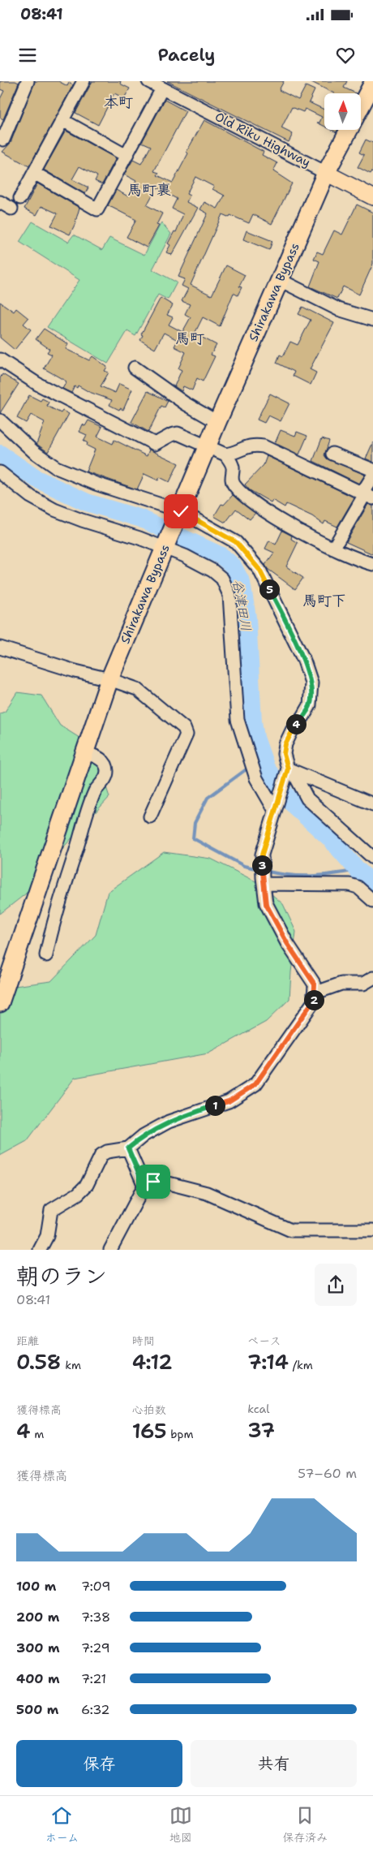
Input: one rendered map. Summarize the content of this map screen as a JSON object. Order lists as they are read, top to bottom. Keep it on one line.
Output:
{"streets":{"highway":["Shirakawa Bypass"],"street":["Old Riku Highway"]},"crossings":[["Old Riku Highway","Shirakawa Bypass"]],"districts":["本町","馬町裏","馬町","馬町下"],"water":["谷津田川"],"north":"top","page":{"status":"08:41","header":"Pacely","pins":["5","4","3","2","1"],"heading":["朝のラン","08:41"],"stats":[["距離","0.58 km"],["時間","4:12"],["ペース","7:14 /km"],["獲得標高","4 m"],["心拍数","165 bpm"],["kcal","37"]],"chart":["獲得標高","57–60 m"],"list":[{"name":"100 m","note":"7:09"},{"name":"200 m","note":"7:38"},{"name":"300 m","note":"7:29"},{"name":"400 m","note":"7:21"},{"name":"500 m","note":"6:32"}],"buttons":["保存","共有"],"tabs":["ホーム","地図","保存済み"]}}
